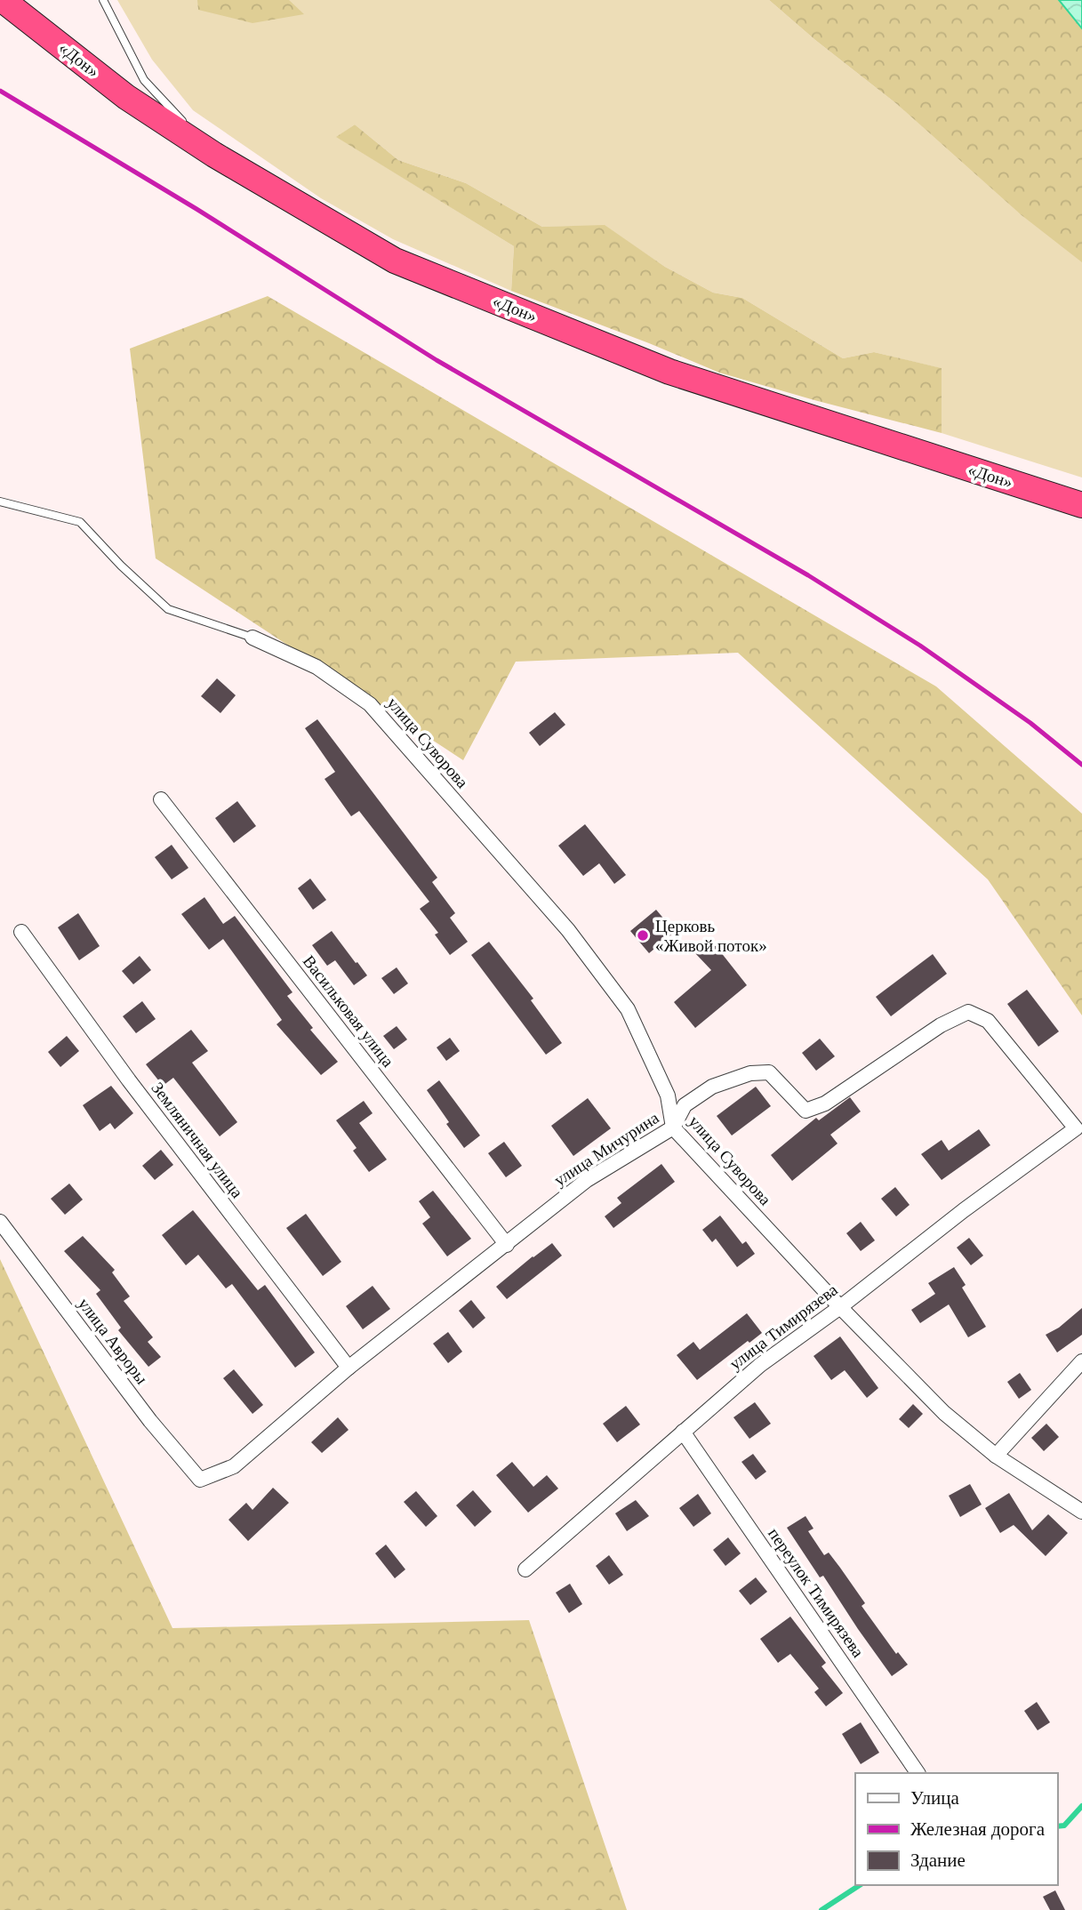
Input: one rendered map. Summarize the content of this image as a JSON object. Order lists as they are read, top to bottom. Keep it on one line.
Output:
{"streets":{"highway":["«Дон»"],"street":["улица Суворова","Васильковая улица","Земляничная улица","улица Мичурина","улица Тимирязева","улица Авроры","переулок Тимирязева"]},"crossings":[["улица Суворова","улица Мичурина"],["улица Суворова","улица Тимирязева"],["Васильковая улица","улица Мичурина"],["Земляничная улица","улица Мичурина"],["улица Мичурина","улица Тимирязева"],["улица Мичурина","улица Авроры"],["улица Тимирязева","переулок Тимирязева"]],"places":["Церковь «Живой поток»"],"legend":["Улица","Железная дорога","Здание"]}
